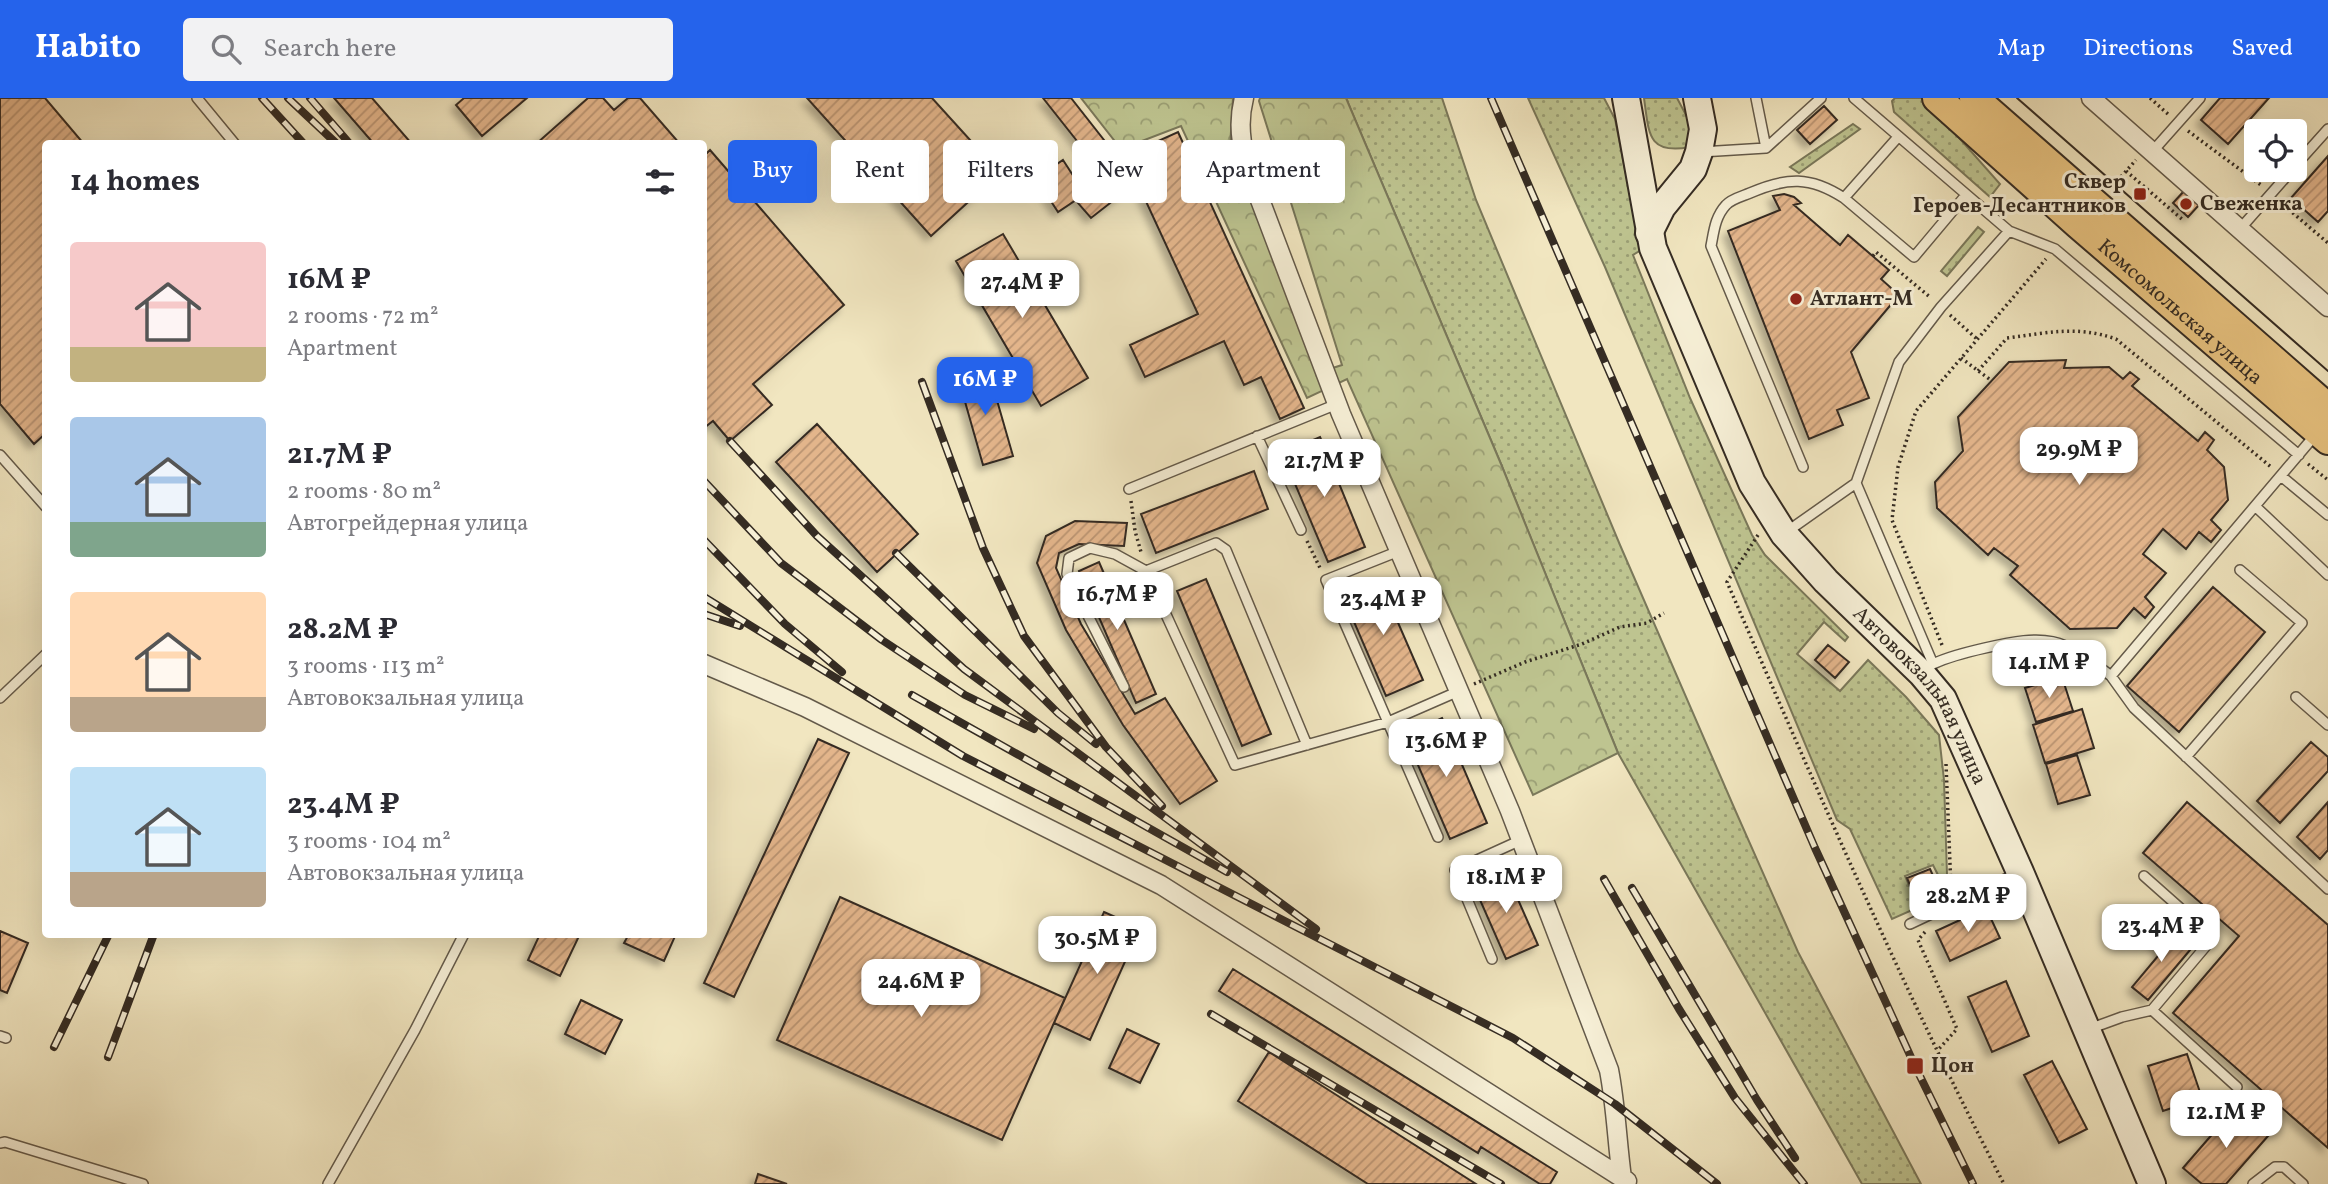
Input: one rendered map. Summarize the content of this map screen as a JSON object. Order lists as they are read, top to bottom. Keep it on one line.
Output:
{"streets":{"main road":["Комсомольская улица"],"street":["Автовокзальная улица"]},"places":{"transit":["Сквер Героев-Десантников","Цон"],"other":["Свеженка","Атлант-М"]},"page":{"header":"Habito","search":"Search here","nav":["Map","Directions","Saved"],"chip":["Buy","Rent","Filters","New","Apartment"],"heading":"14 homes","list":[{"name":"16M ₽","note":"2 rooms · 72 m² · Apartment"},{"name":"21.7M ₽","note":"2 rooms · 80 m² · Автогрейдерная улица"},{"name":"28.2M ₽","note":"3 rooms · 113 m² · Автовокзальная улица"},{"name":"23.4M ₽","note":"3 rooms · 104 m² · Автовокзальная улица"}],"price":["27.4M ₽","16M ₽","29.9M ₽","21.7M ₽","16.7M ₽","23.4M ₽","14.1M ₽","13.6M ₽","18.1M ₽","28.2M ₽","23.4M ₽","30.5M ₽","24.6M ₽","12.1M ₽"]}}
